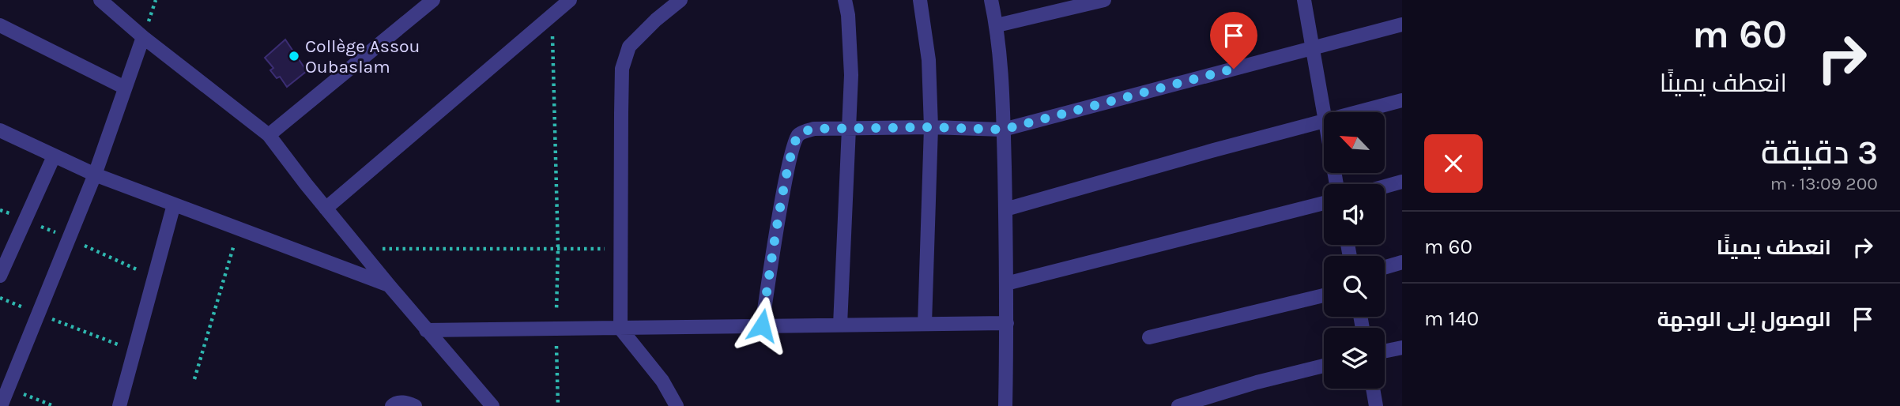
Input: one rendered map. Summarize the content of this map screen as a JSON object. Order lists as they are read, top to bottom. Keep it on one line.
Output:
{"places":["Collège Assou Oubaslam"],"north":"top left","page":{"turn":["60 m","انعطف يمينًا"],"heading":["3 دقيقة","200 m · 13:09"],"list":[{"name":"انعطف يمينًا","value":"60 m"},{"name":"الوصول إلى الوجهة","value":"140 m"}]}}
